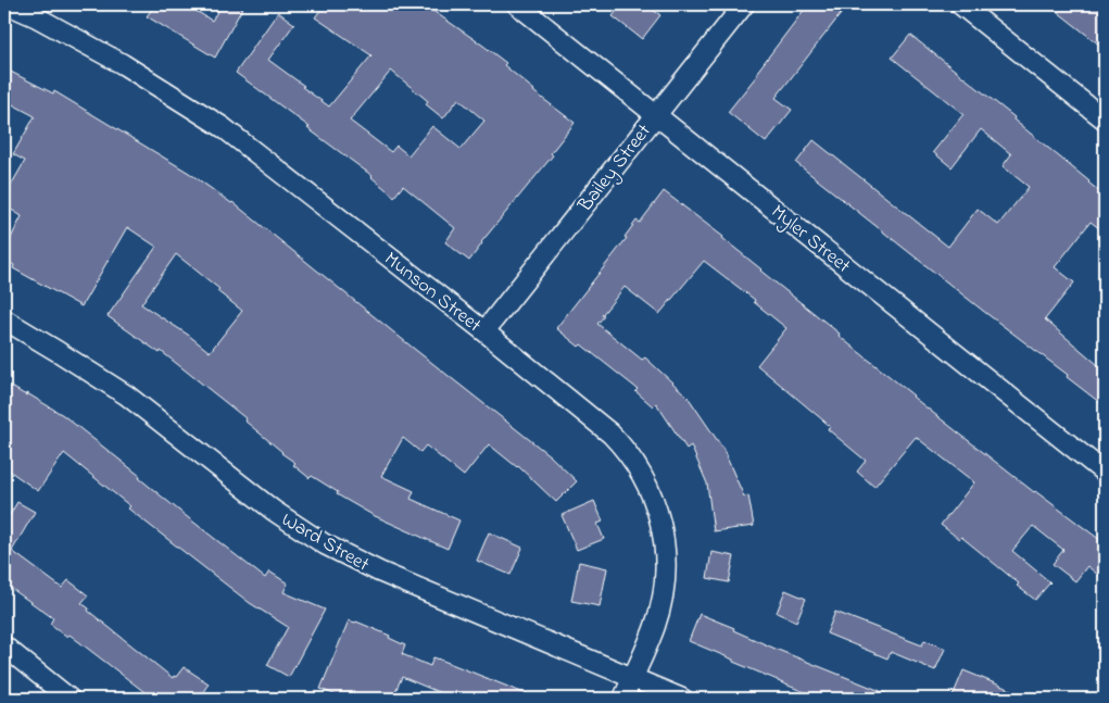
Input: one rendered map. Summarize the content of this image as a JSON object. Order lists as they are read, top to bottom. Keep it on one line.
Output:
{"streets":{"street":["Bailey Street","Myler Street","Munson Street","Ward Street"]},"crossings":[["Bailey Street","Myler Street"],["Bailey Street","Munson Street"],["Munson Street","Ward Street"]]}
